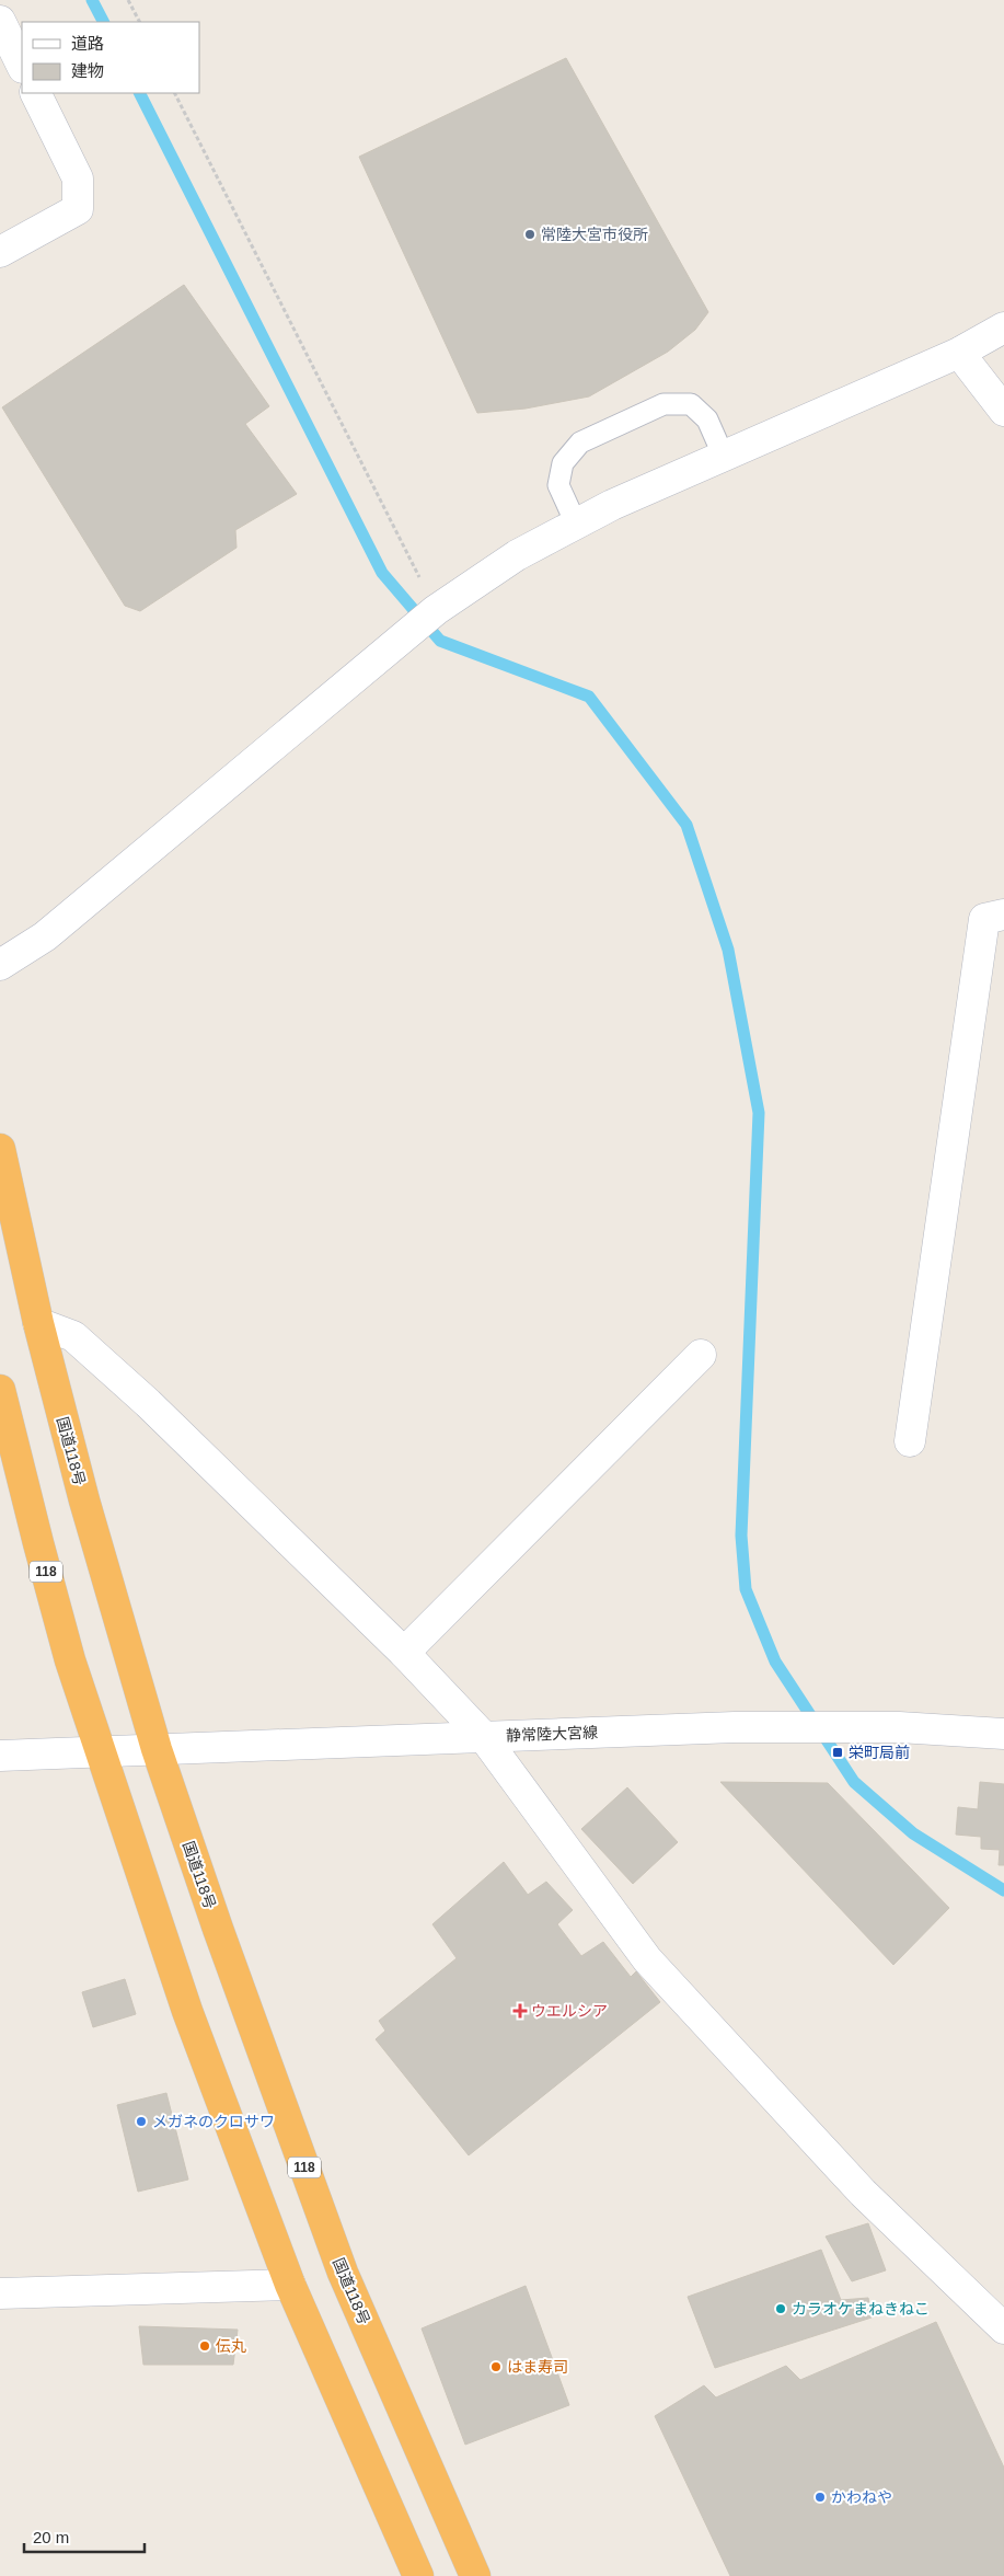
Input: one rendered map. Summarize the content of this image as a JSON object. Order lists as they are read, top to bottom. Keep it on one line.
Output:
{"streets":{"highway":["国道118号","118"],"street":["静常陸大宮線"]},"crossings":[["国道118号","静常陸大宮線"],["118","静常陸大宮線"]],"places":{"other":["常陸大宮市役所","メガネのクロサワ","カラオケまねきねこ","伝丸","はま寿司","かわねや"],"transit":["栄町局前"],"health":["ウエルシア"]},"legend":["道路","建物"],"scale_bar":"20 m"}
